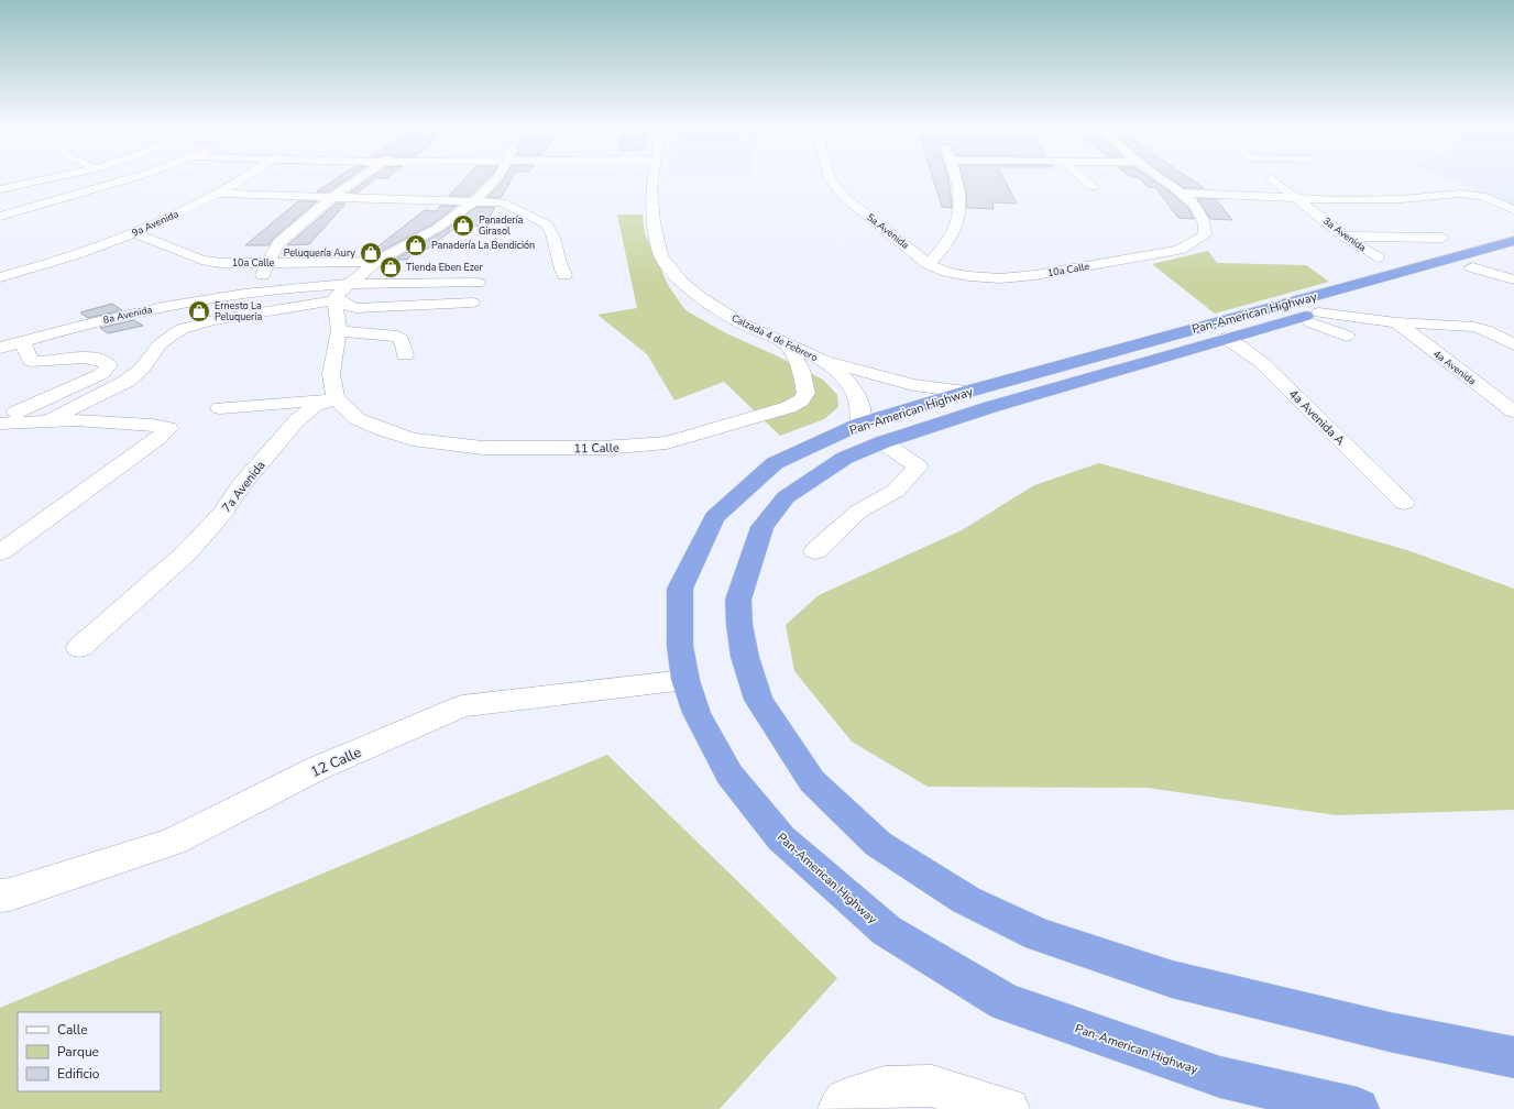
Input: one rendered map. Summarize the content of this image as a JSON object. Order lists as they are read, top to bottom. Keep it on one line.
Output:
{"streets":{"highway":["Pan-American Highway"],"street":["9a Avenida","5a Avenida","3a Avenida","10a Calle","8a Avenida","Calzada 4 de Febrero","4a Avenida","4a Avenida A","11 Calle","7a Avenida","12 Calle"]},"crossings":[["9a Avenida","10a Calle"],["5a Avenida","10a Calle"],["Pan-American Highway","Calzada 4 de Febrero"],["Pan-American Highway","4a Avenida A"],["Pan-American Highway","12 Calle"],["Calzada 4 de Febrero","11 Calle"],["11 Calle","7a Avenida"]],"places":{"shop":["Panadería Girasol","Panadería La Bendición","Peluquería Aury","Tienda Eben Ezer","Ernesto La Peluqueria"]},"legend":["Calle","Parque","Edificio"]}
